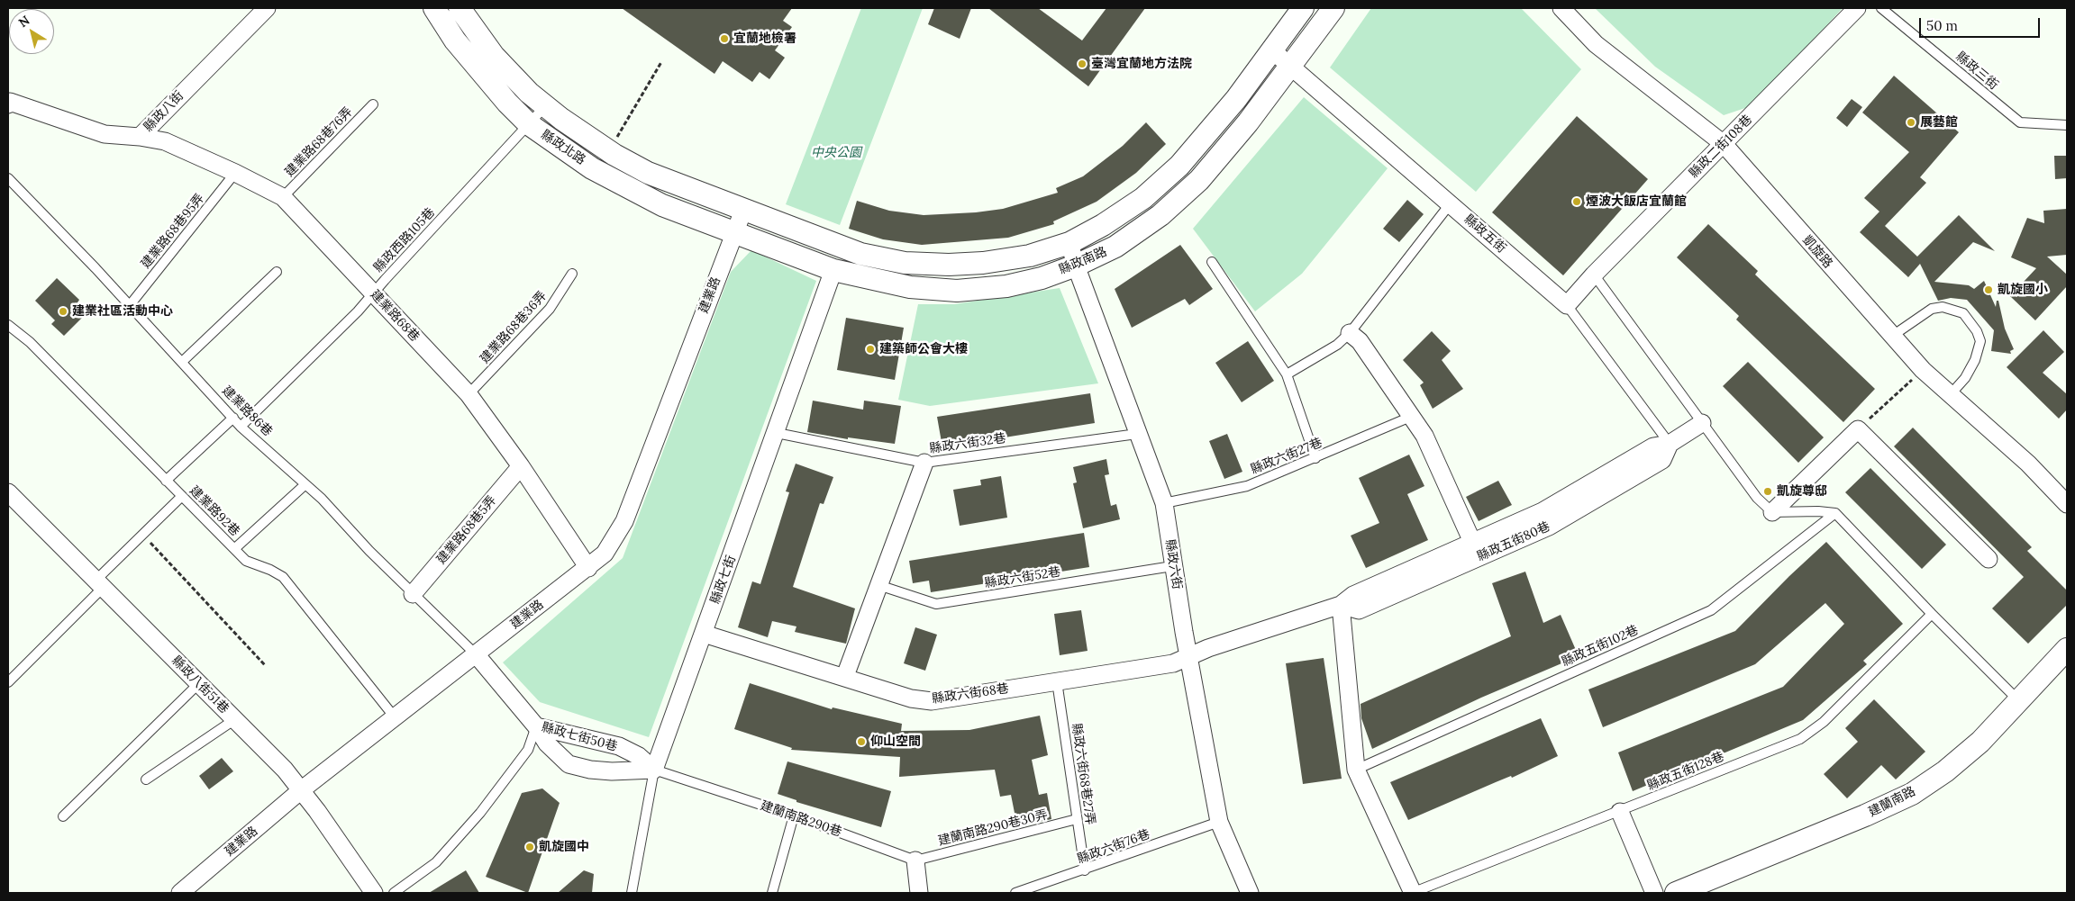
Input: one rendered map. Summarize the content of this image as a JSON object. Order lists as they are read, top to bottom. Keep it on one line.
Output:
{"streets":{"street":["縣政八街","縣政二街108巷","縣政北路","縣政五街","凱旋路","縣政南路","建業路","建業路68巷","建業路68巷5弄","縣政五街80巷","縣政六街","縣政七街","縣政八街51巷","縣政六街68巷","縣政七街50巷","建蘭南路"],"lane":["縣政三街","建業路68巷76弄","建業路68巷95弄","縣政西路105巷","建業路68巷36弄","建業路86巷","縣政六街32巷","縣政六街27巷","建業路92巷","縣政六街52巷","縣政五街102巷","縣政五街128巷","縣政六街68巷27弄","建蘭南路290巷","建蘭南路290巷30弄","縣政六街76巷"]},"crossings":[["縣政八街","建業路68巷"],["建業路68巷76弄","建業路68巷"],["縣政二街108巷","縣政五街"],["縣政二街108巷","凱旋路"],["縣政北路","縣政西路105巷"],["縣政北路","縣政南路"],["縣政北路","建業路"],["建業路68巷95弄","建業路68巷"],["建業路68巷95弄","建業路86巷"],["縣政五街","縣政南路"],["縣政五街","縣政五街80巷"],["縣政西路105巷","建業路68巷"],["縣政西路105巷","建業路86巷"],["縣政南路","建業路"],["縣政南路","縣政六街"],["縣政南路","縣政七街"],["建業路","建業路68巷"],["建業路","建業路86巷"],["建業路","建業路92巷"],["建業路","縣政八街51巷"],["建業路","縣政七街50巷"],["建業路68巷","建業路68巷36弄"],["建業路68巷","建業路68巷5弄"],["建業路86巷","建業路68巷5弄"],["建業路86巷","縣政七街50巷"],["縣政六街32巷","縣政六街"],["縣政六街32巷","縣政七街"],["縣政六街27巷","縣政六街"],["縣政五街80巷","縣政六街"],["縣政五街80巷","縣政六街68巷"],["縣政六街","縣政六街52巷"],["縣政六街","縣政六街68巷"],["縣政六街","縣政六街76巷"],["縣政七街","縣政六街68巷"],["縣政七街","縣政七街50巷"],["縣政七街","建蘭南路290巷"],["縣政六街68巷","縣政六街68巷27弄"],["縣政七街50巷","建蘭南路290巷"],["縣政六街68巷27弄","建蘭南路290巷30弄"],["縣政六街68巷27弄","縣政六街76巷"],["建蘭南路290巷","建蘭南路290巷30弄"]],"parks":["中央公園"],"places":["宜蘭地檢署","臺灣宜蘭地方法院","展藝館","煙波大飯店宜蘭館","凱旋國小","建業社區活動中心","建築師公會大樓","凱旋尊邸","仰山空間","凱旋國中"],"scale_bar":"50 m","north":"top left"}
